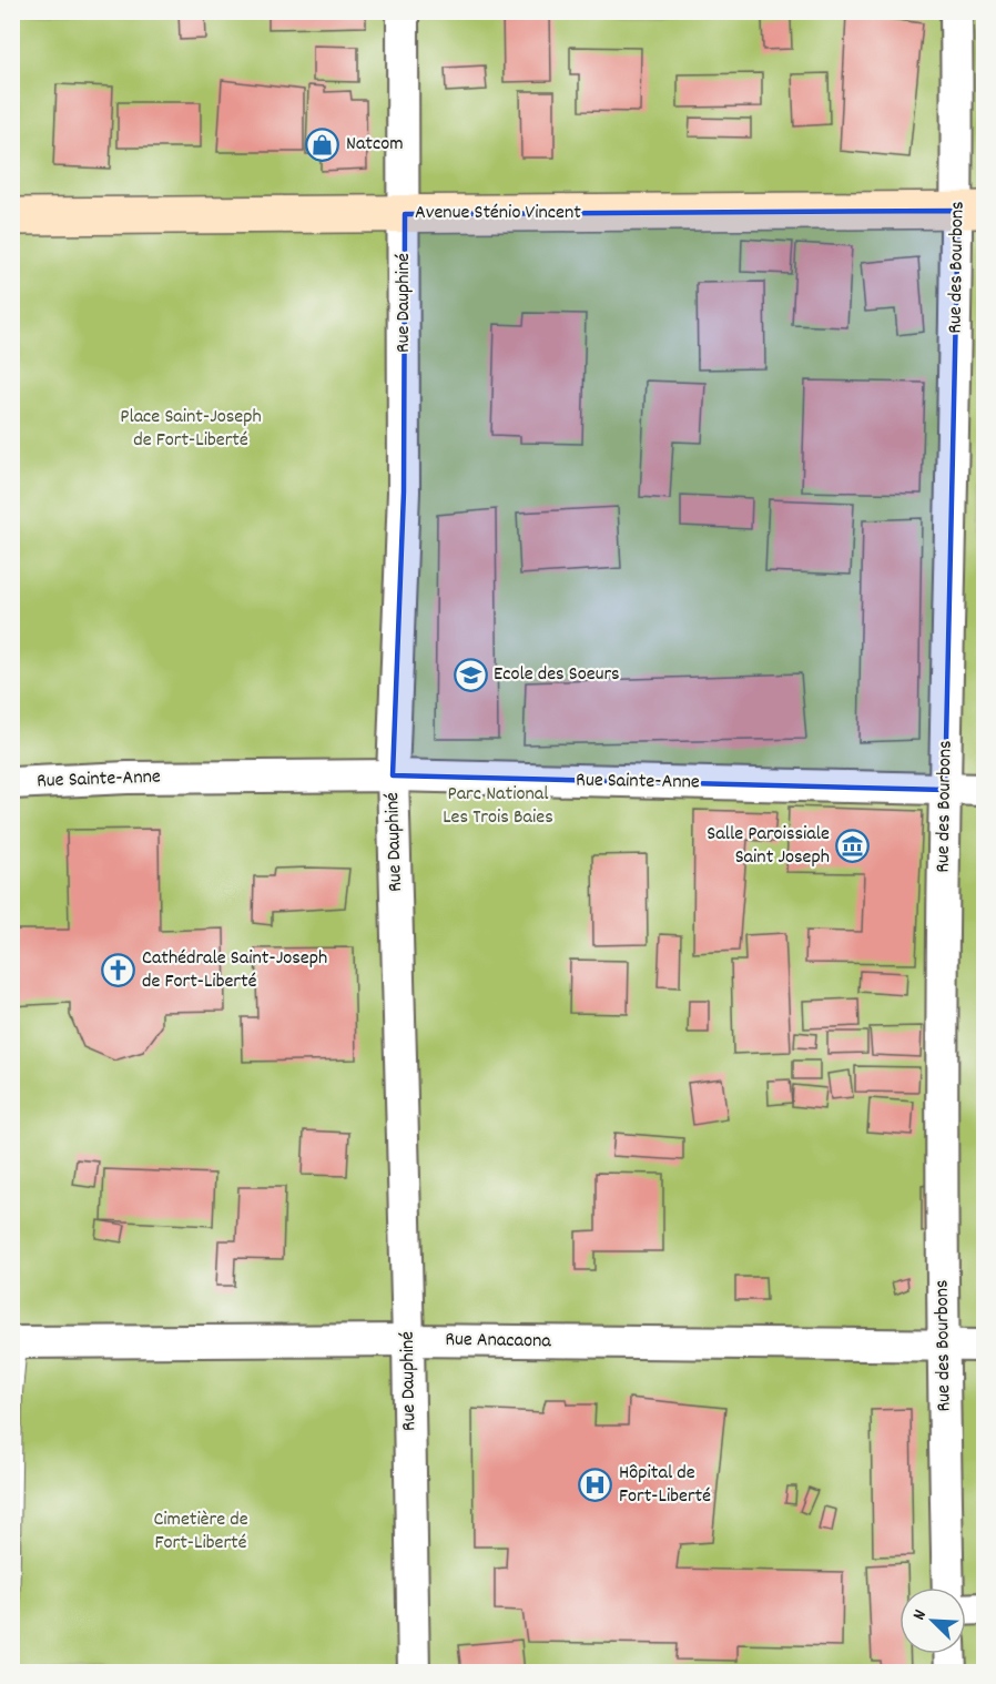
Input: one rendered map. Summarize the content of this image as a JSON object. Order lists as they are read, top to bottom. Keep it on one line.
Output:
{"streets":{"main road":["Avenue Sténio Vincent"],"street":["Rue des Bourbons","Rue Dauphiné","Rue Sainte-Anne","Rue Anacaona"]},"crossings":[["Avenue Sténio Vincent","Rue des Bourbons"],["Avenue Sténio Vincent","Rue Dauphiné"],["Rue des Bourbons","Rue Sainte-Anne"],["Rue des Bourbons","Rue Anacaona"],["Rue Dauphiné","Rue Sainte-Anne"],["Rue Dauphiné","Rue Anacaona"]],"parks":["Place Saint-Joseph de Fort-Liberté","Parc National Les Trois Baies","Cimetière de Fort-Liberté"],"places":{"shop":["Natcom"],"school or university":["Ecole des Soeurs"],"museum":["Salle Paroissiale Saint Joseph"],"church":["Cathédrale Saint-Joseph de Fort-Liberté"],"hospital":["Hôpital de Fort-Liberté"]},"north":"top left"}
